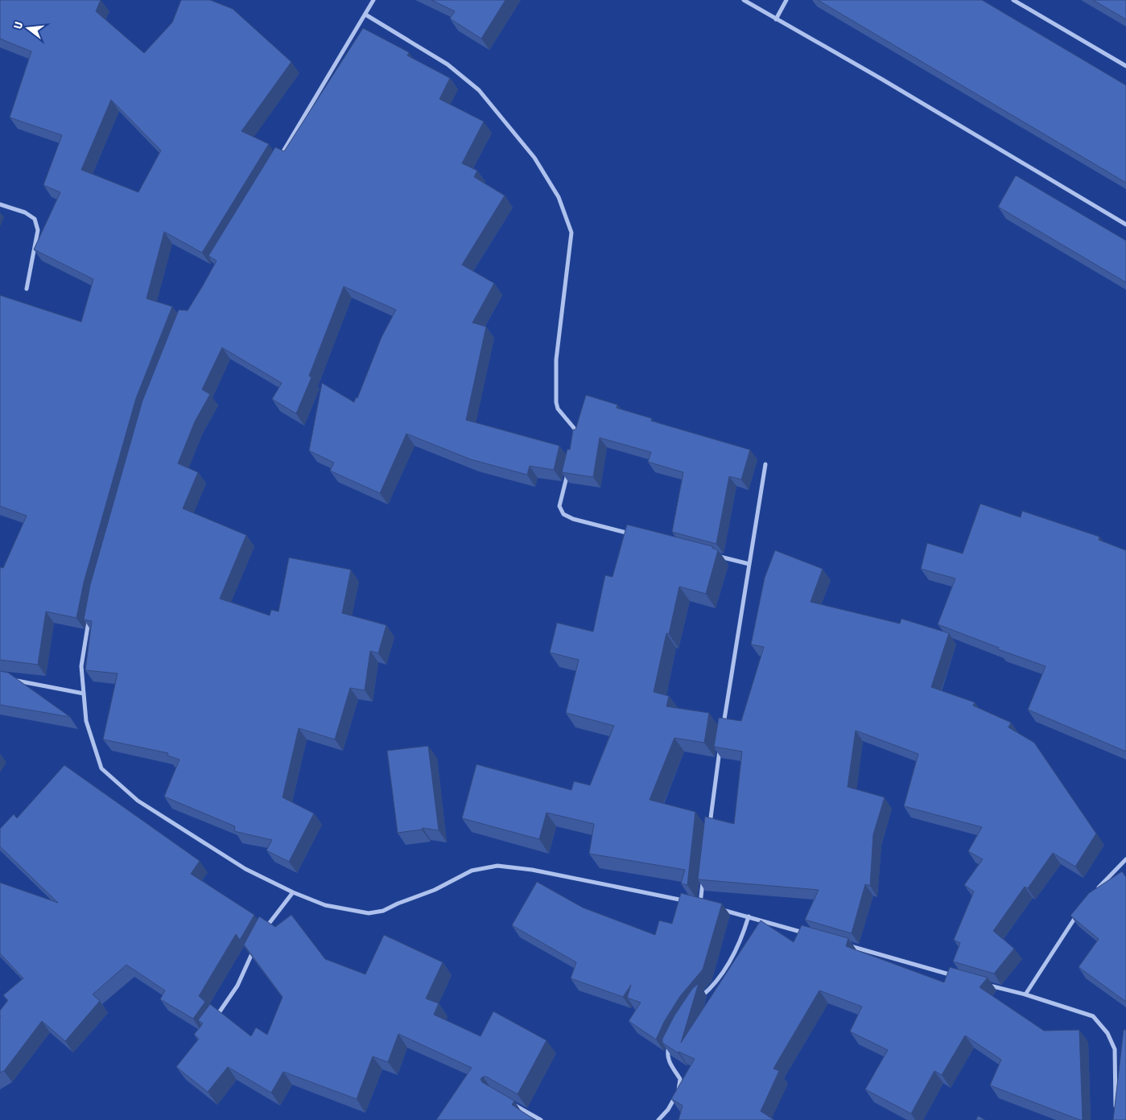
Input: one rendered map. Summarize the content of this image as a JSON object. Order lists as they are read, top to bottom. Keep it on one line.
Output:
{"north":"left"}
